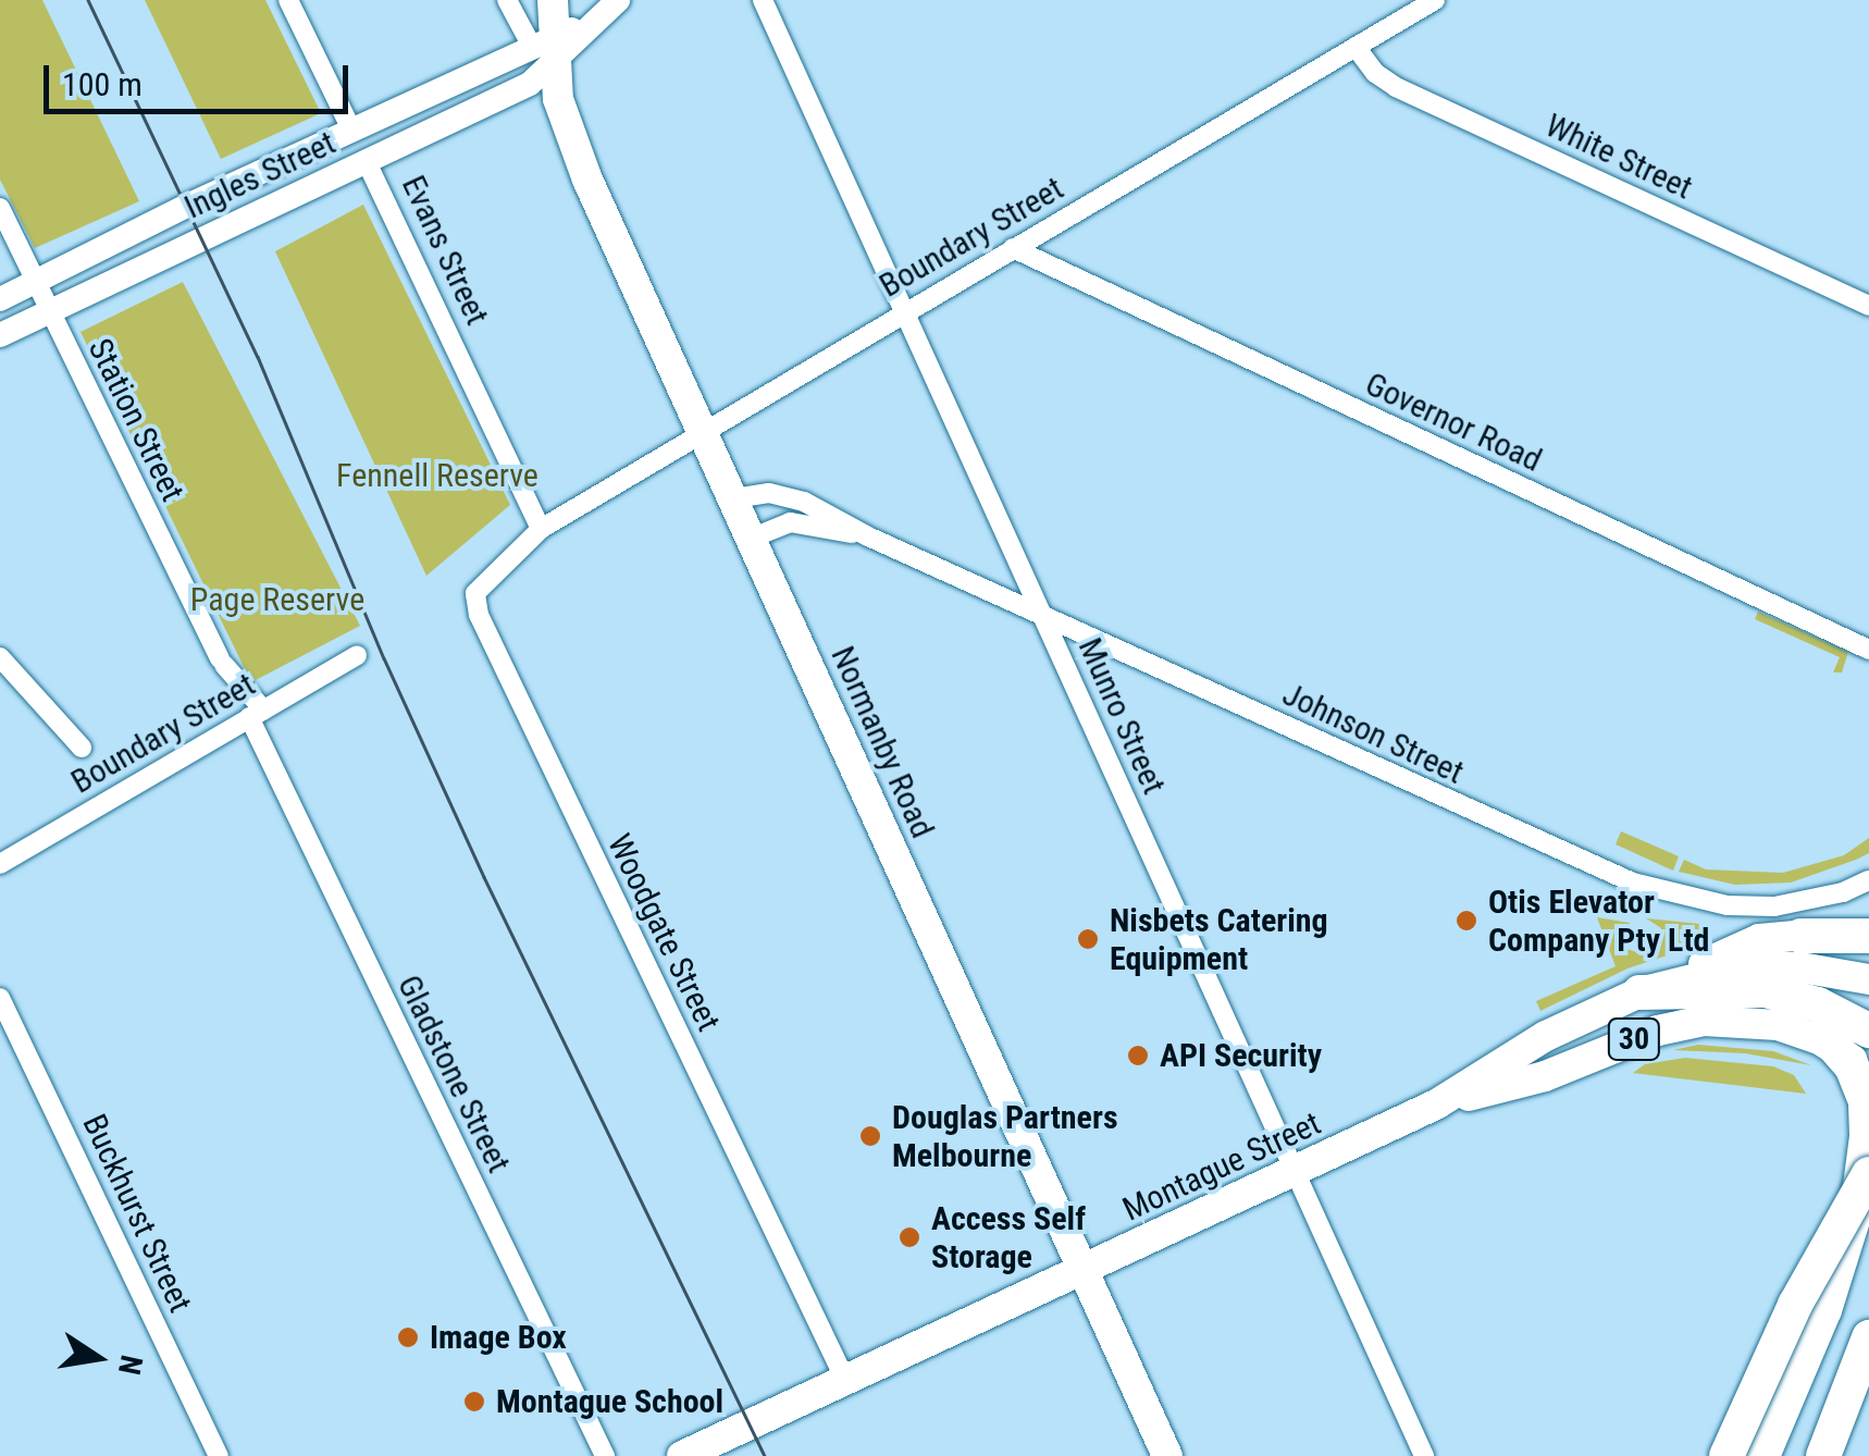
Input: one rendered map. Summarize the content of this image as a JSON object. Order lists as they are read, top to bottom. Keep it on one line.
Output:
{"streets":{"main road":["Normanby Road","30","Montague Street"],"street":["White Street","Ingles Street","Boundary Street","Evans Street","Station Street","Governor Road","Munro Street","Johnson Street","Woodgate Street","Gladstone Street","Buckhurst Street"]},"crossings":[["White Street","Boundary Street"],["Ingles Street","Evans Street"],["Ingles Street","Station Street"],["Ingles Street","Normanby Road"],["Boundary Street","Evans Street"],["Boundary Street","Station Street"],["Boundary Street","Governor Road"],["Boundary Street","Munro Street"],["Boundary Street","Normanby Road"],["Boundary Street","Woodgate Street"],["Boundary Street","Gladstone Street"],["Evans Street","Woodgate Street"],["Station Street","Gladstone Street"],["Munro Street","Johnson Street"],["Munro Street","Montague Street"],["Johnson Street","Normanby Road"],["Normanby Road","Montague Street"],["Woodgate Street","Montague Street"]],"parks":["Fennell Reserve","Page Reserve"],"places":["Otis Elevator Company Pty Ltd","Nisbets Catering Equipment","API Security","Douglas Partners Melbourne","Access Self Storage","Image Box","Montague School"],"scale_bar":"100 m","north":"right"}
